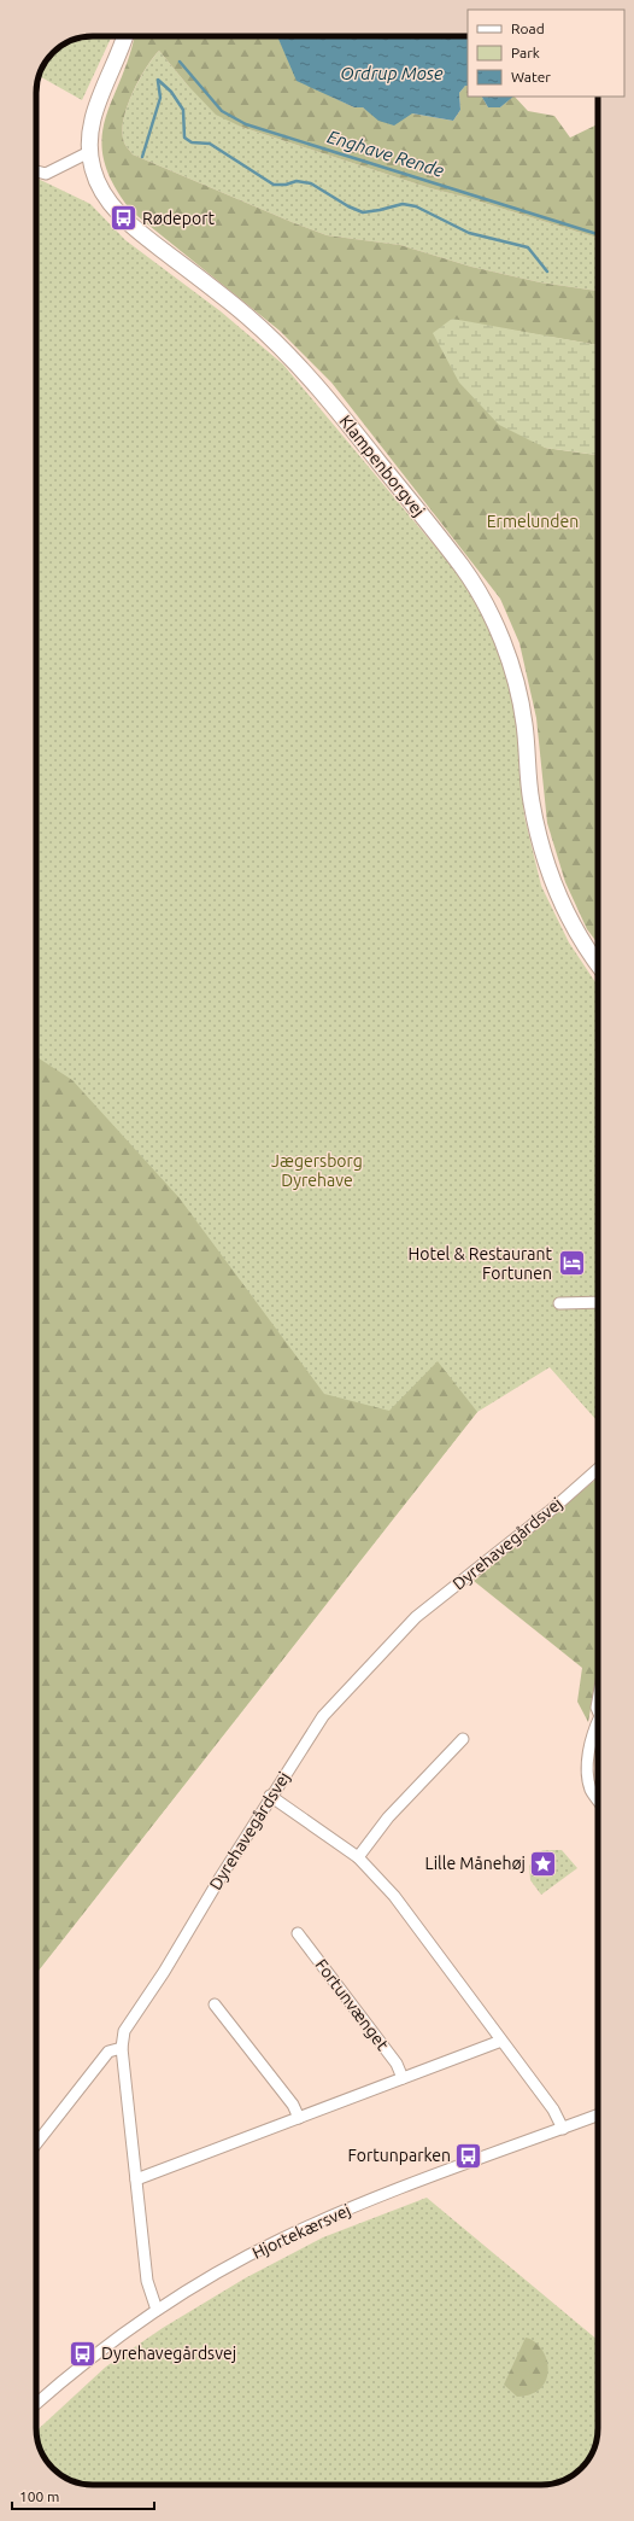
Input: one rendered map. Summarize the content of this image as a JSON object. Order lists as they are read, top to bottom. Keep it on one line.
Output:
{"streets":{"street":["Klampenborgvej","Dyrehavegårdsvej","Fortunvænget","Hjortekærsvej"]},"crossings":[["Dyrehavegårdsvej","Hjortekærsvej"]],"water":["Ordrup Mose","Enghave Rende"],"parks":["Ermelunden","Jægersborg Dyrehave"],"places":{"bus stop":["Rødeport","Fortunparken","Dyrehavegårdsvej"],"hotel":["Hotel & Restaurant Fortunen"],"place":["Lille Månehøj"]},"legend":["Road","Park","Water"],"scale_bar":"100 m"}
